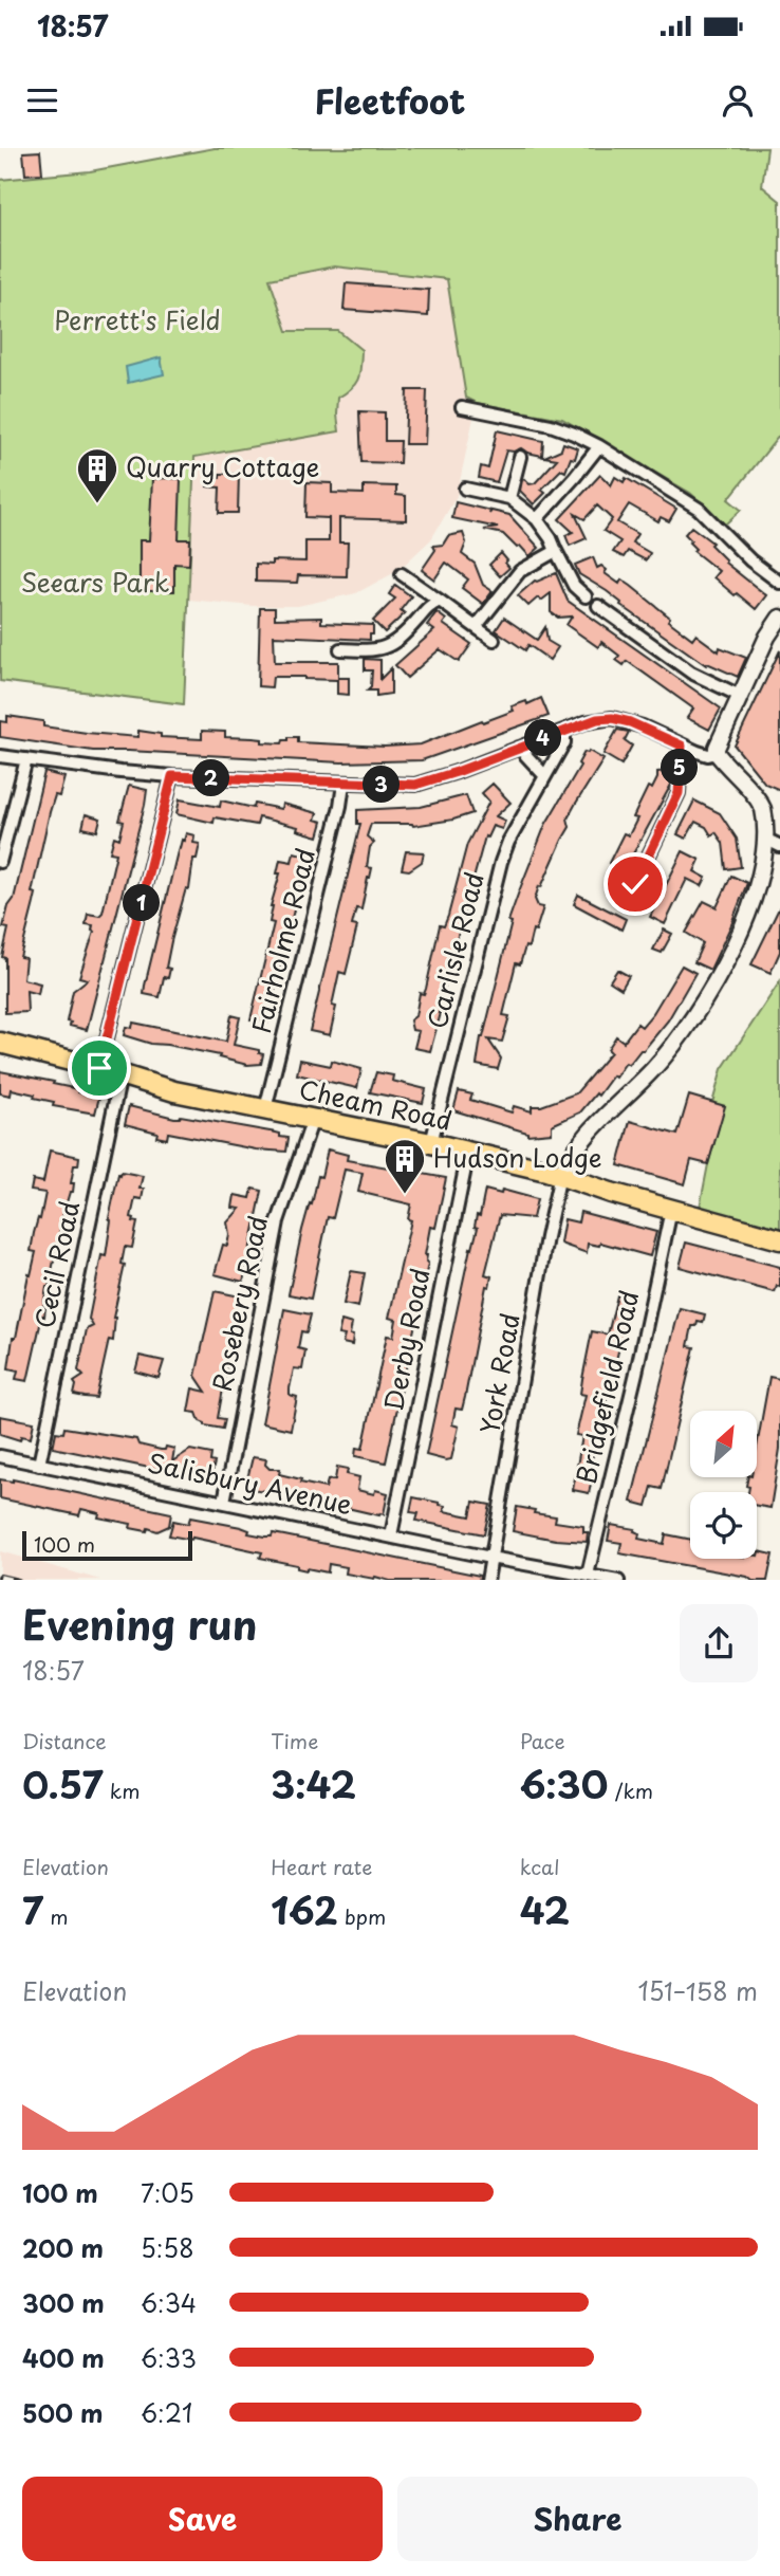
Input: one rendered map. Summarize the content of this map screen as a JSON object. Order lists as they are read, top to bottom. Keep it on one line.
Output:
{"streets":{"highway":["Cheam Road"],"street":["Fairholme Road","Carlisle Road","Cecil Road","Rosebery Road","Derby Road","York Road","Bridgefield Road","Salisbury Avenue"]},"crossings":[["Fairholme Road","Cheam Road"],["Carlisle Road","Cheam Road"],["Cheam Road","Cecil Road"],["Cheam Road","Rosebery Road"],["Cheam Road","Derby Road"],["Cheam Road","York Road"],["Cheam Road","Bridgefield Road"],["Cecil Road","Salisbury Avenue"],["Rosebery Road","Salisbury Avenue"],["Derby Road","Salisbury Avenue"],["York Road","Salisbury Avenue"],["Bridgefield Road","Salisbury Avenue"]],"parks":["Perrett's Field","Seears Park"],"places":{"building":["Quarry Cottage","Hudson Lodge"]},"scale_bar":"100 m","north":"top right","page":{"status":"18:57","header":"Fleetfoot","pins":["4","5","2","3","1"],"scale":"100 m","heading":["Evening run","18:57"],"stats":[["Distance","0.57 km"],["Time","3:42"],["Pace","6:30 /km"],["Elevation","7 m"],["Heart rate","162 bpm"],["kcal","42"]],"chart":["Elevation","151–158 m"],"list":[{"name":"100 m","note":"7:05"},{"name":"200 m","note":"5:58"},{"name":"300 m","note":"6:34"},{"name":"400 m","note":"6:33"},{"name":"500 m","note":"6:21"}],"buttons":["Save","Share"]}}
